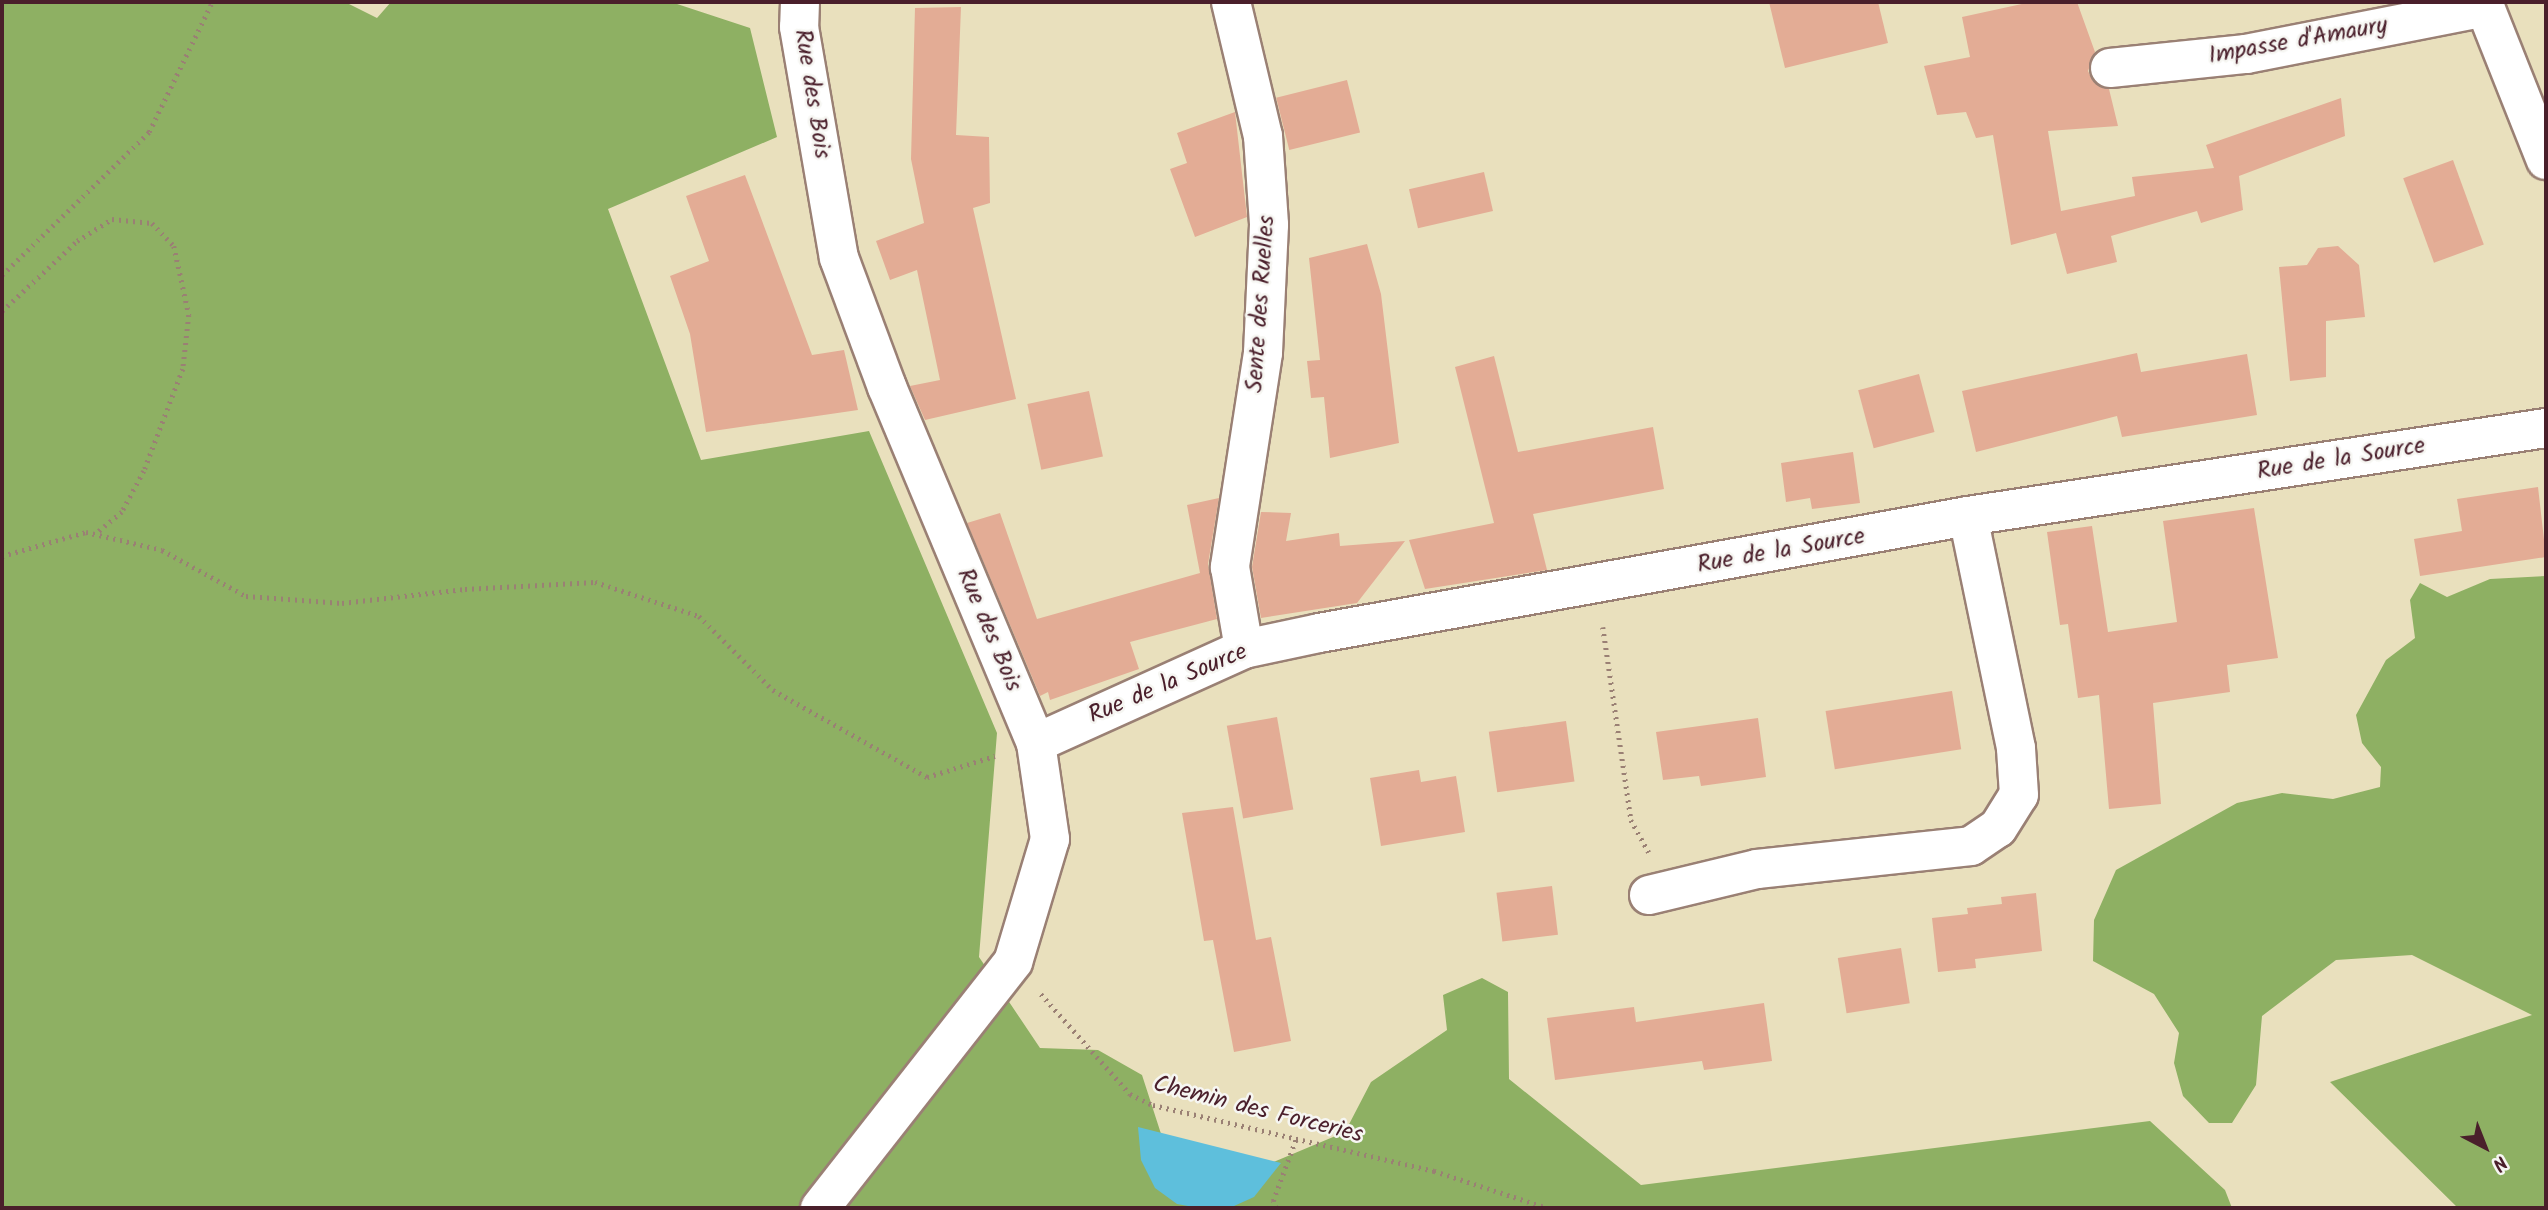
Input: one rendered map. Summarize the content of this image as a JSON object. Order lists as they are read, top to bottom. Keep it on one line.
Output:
{"streets":{"street":["Impasse d'Amaury","Rue des Bois","Sente des Ruelles","Rue de la Source"],"path":["Chemin des Forceries"]},"crossings":[["Rue des Bois","Rue de la Source"],["Rue des Bois","Chemin des Forceries"],["Sente des Ruelles","Rue de la Source"]],"north":"bottom right"}
